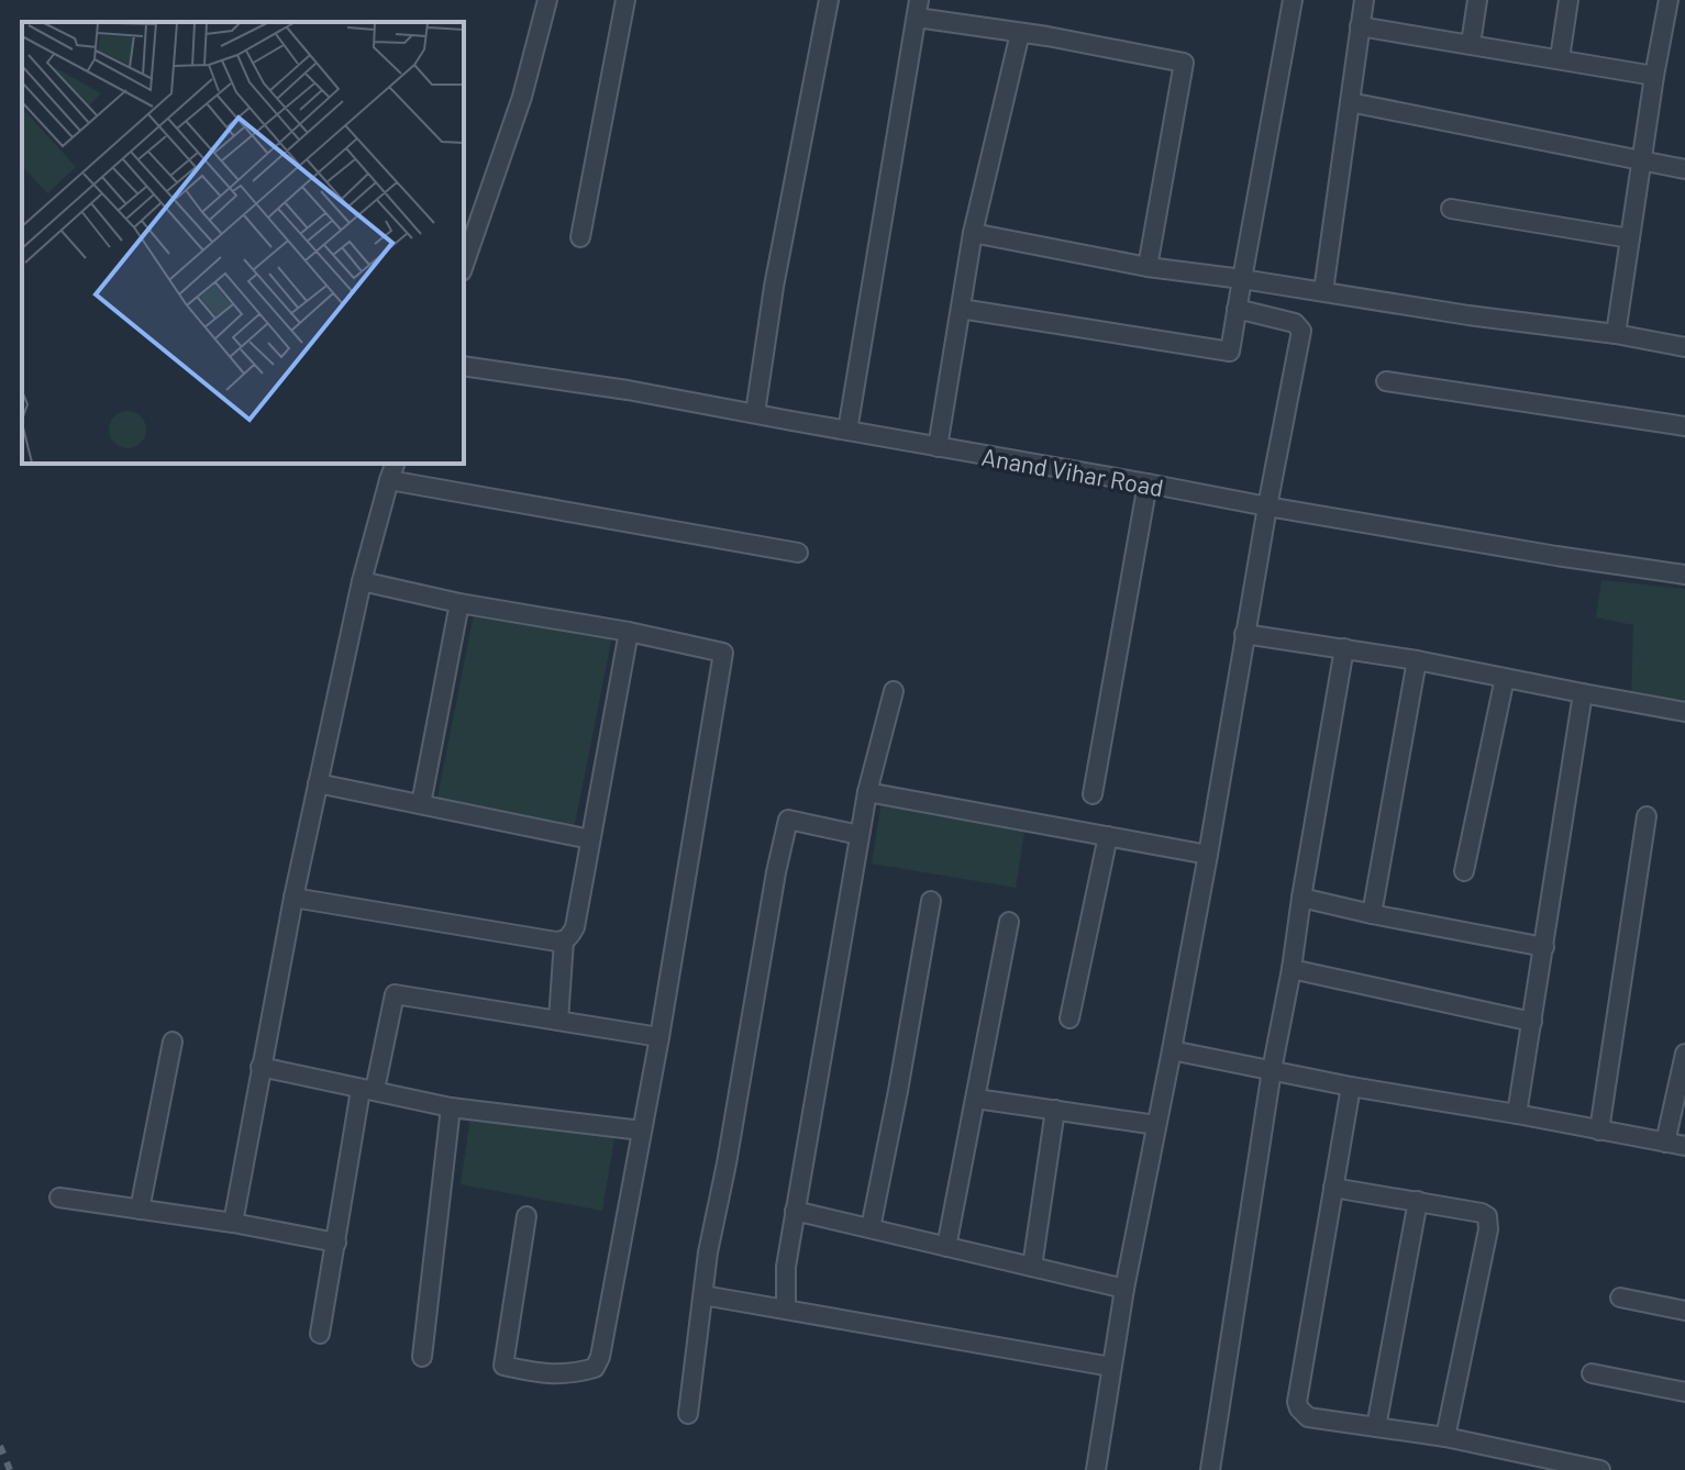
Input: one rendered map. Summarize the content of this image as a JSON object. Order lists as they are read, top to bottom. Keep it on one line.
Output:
{"streets":{"street":["Anand Vihar Road"]}}
